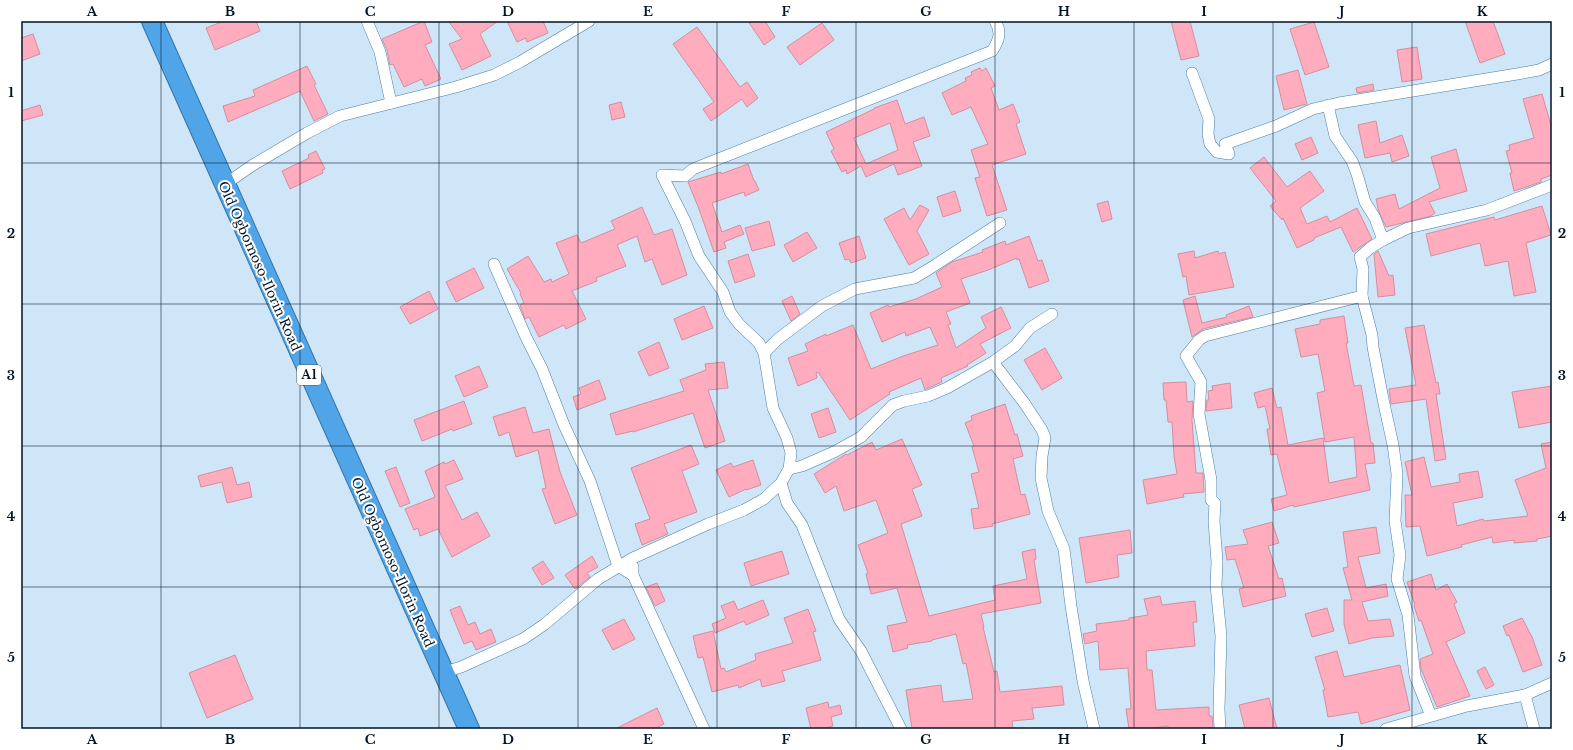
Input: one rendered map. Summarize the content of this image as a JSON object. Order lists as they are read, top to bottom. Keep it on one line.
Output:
{"streets":{"highway":["Old Ogbomoso-Ilorin Road","A1"]},"grid":{"columns":["A","B","C","D","E","F","G","H","I","J","K"],"rows":["1","2","3","4","5"]}}
